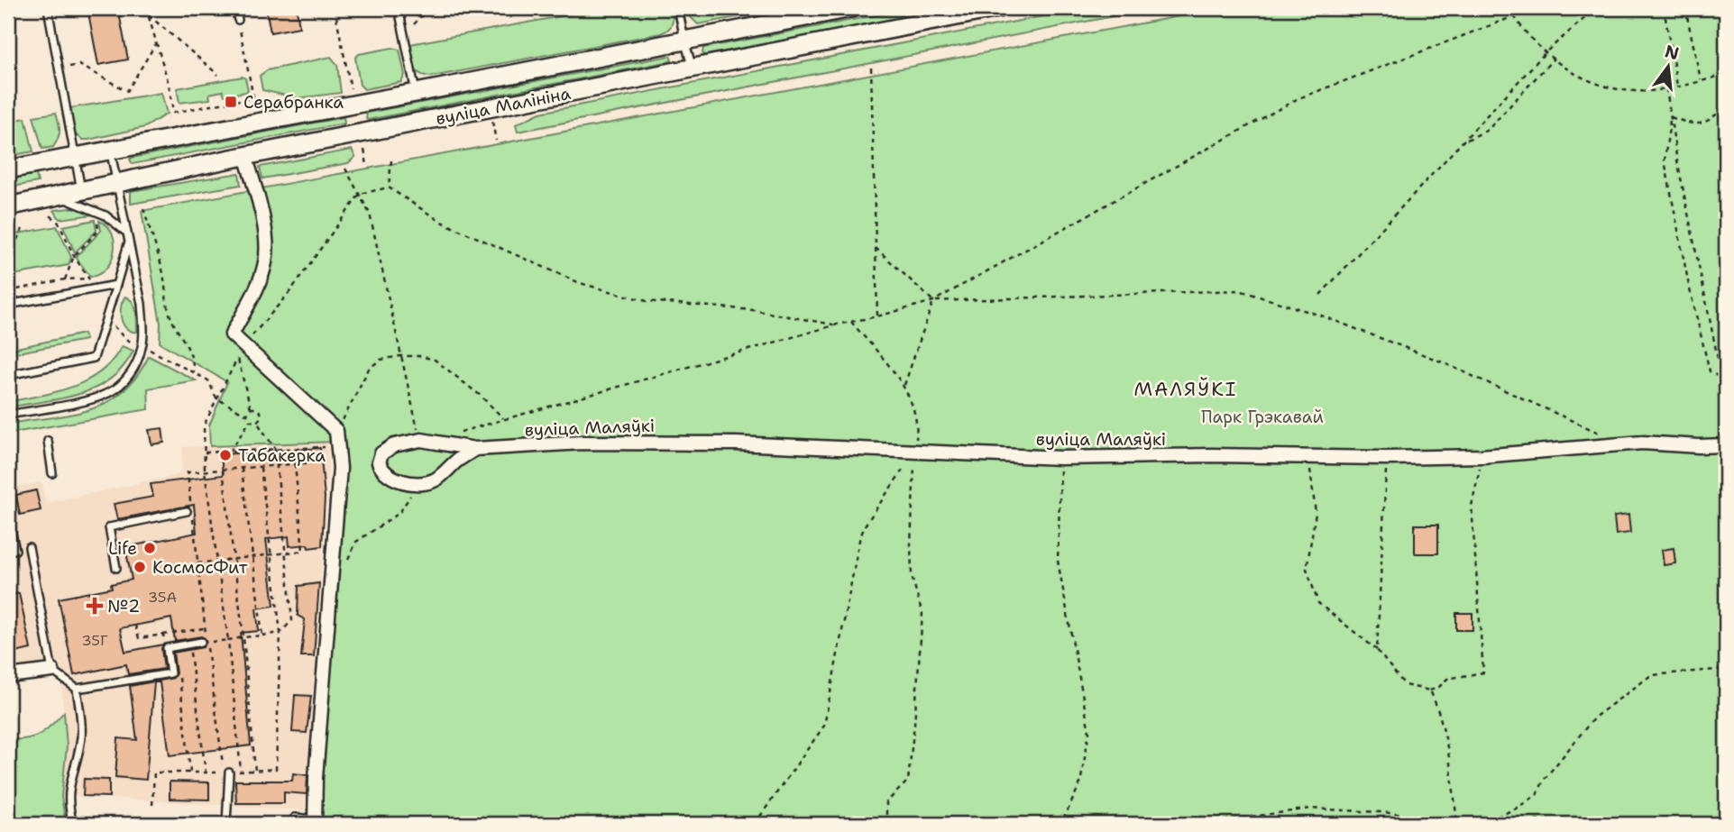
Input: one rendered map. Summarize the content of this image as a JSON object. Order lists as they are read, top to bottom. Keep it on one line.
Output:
{"streets":{"main road":["вуліца Малініна"],"street":["вуліца Маляўкі"]},"districts":["МАЛЯЎКІ"],"parks":["Парк Грэкавай"],"places":{"transit":["Серабранка"],"other":["Табакерка","Life","КосмосФит"],"health":["№2"]},"house_numbers":["35А","35Г"],"north":"top"}
